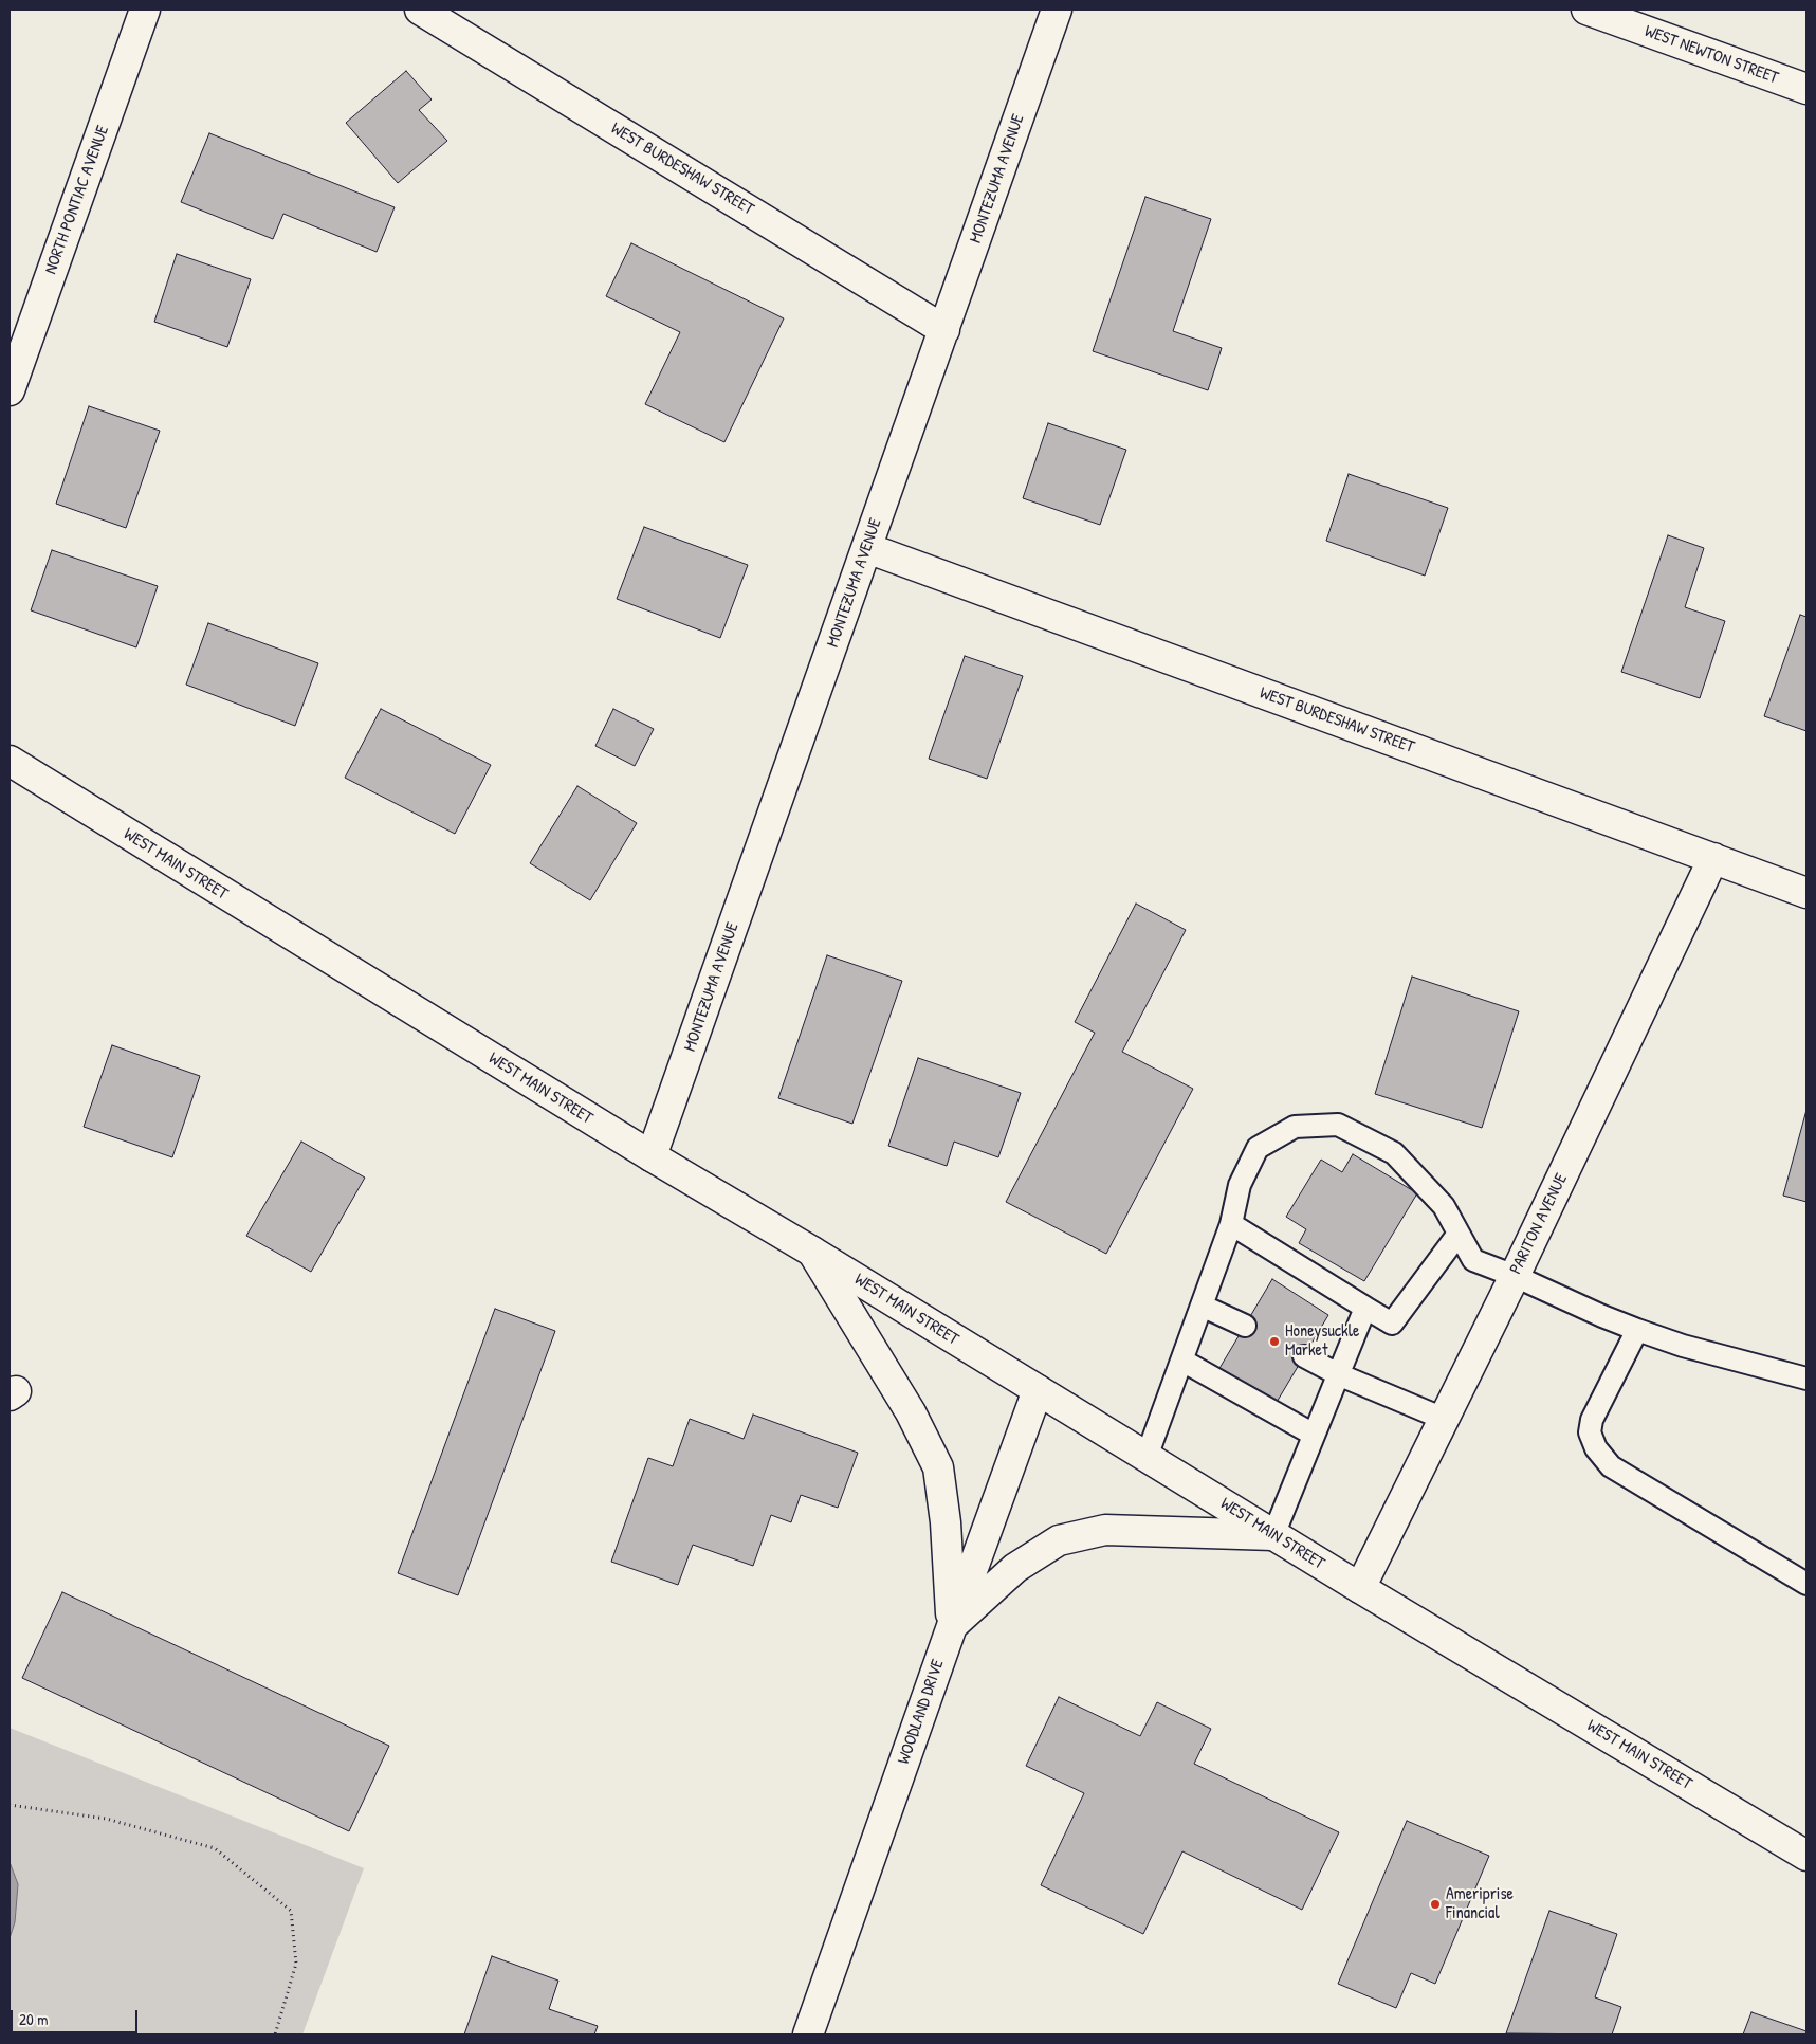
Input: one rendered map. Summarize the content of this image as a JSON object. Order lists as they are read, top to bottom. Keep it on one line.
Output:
{"streets":{"street":["WEST NEWTON STREET","WEST BURDESHAW STREET","MONTEZUMA AVENUE","NORTH PONTIAC AVENUE","WEST MAIN STREET","PARITON AVENUE","WOODLAND DRIVE"]},"crossings":[["WEST BURDESHAW STREET","MONTEZUMA AVENUE"],["WEST BURDESHAW STREET","PARITON AVENUE"],["MONTEZUMA AVENUE","WEST MAIN STREET"],["WEST MAIN STREET","PARITON AVENUE"],["WEST MAIN STREET","WOODLAND DRIVE"]],"places":["Honeysuckle Market","Ameriprise Financial"],"scale_bar":"20 m"}
